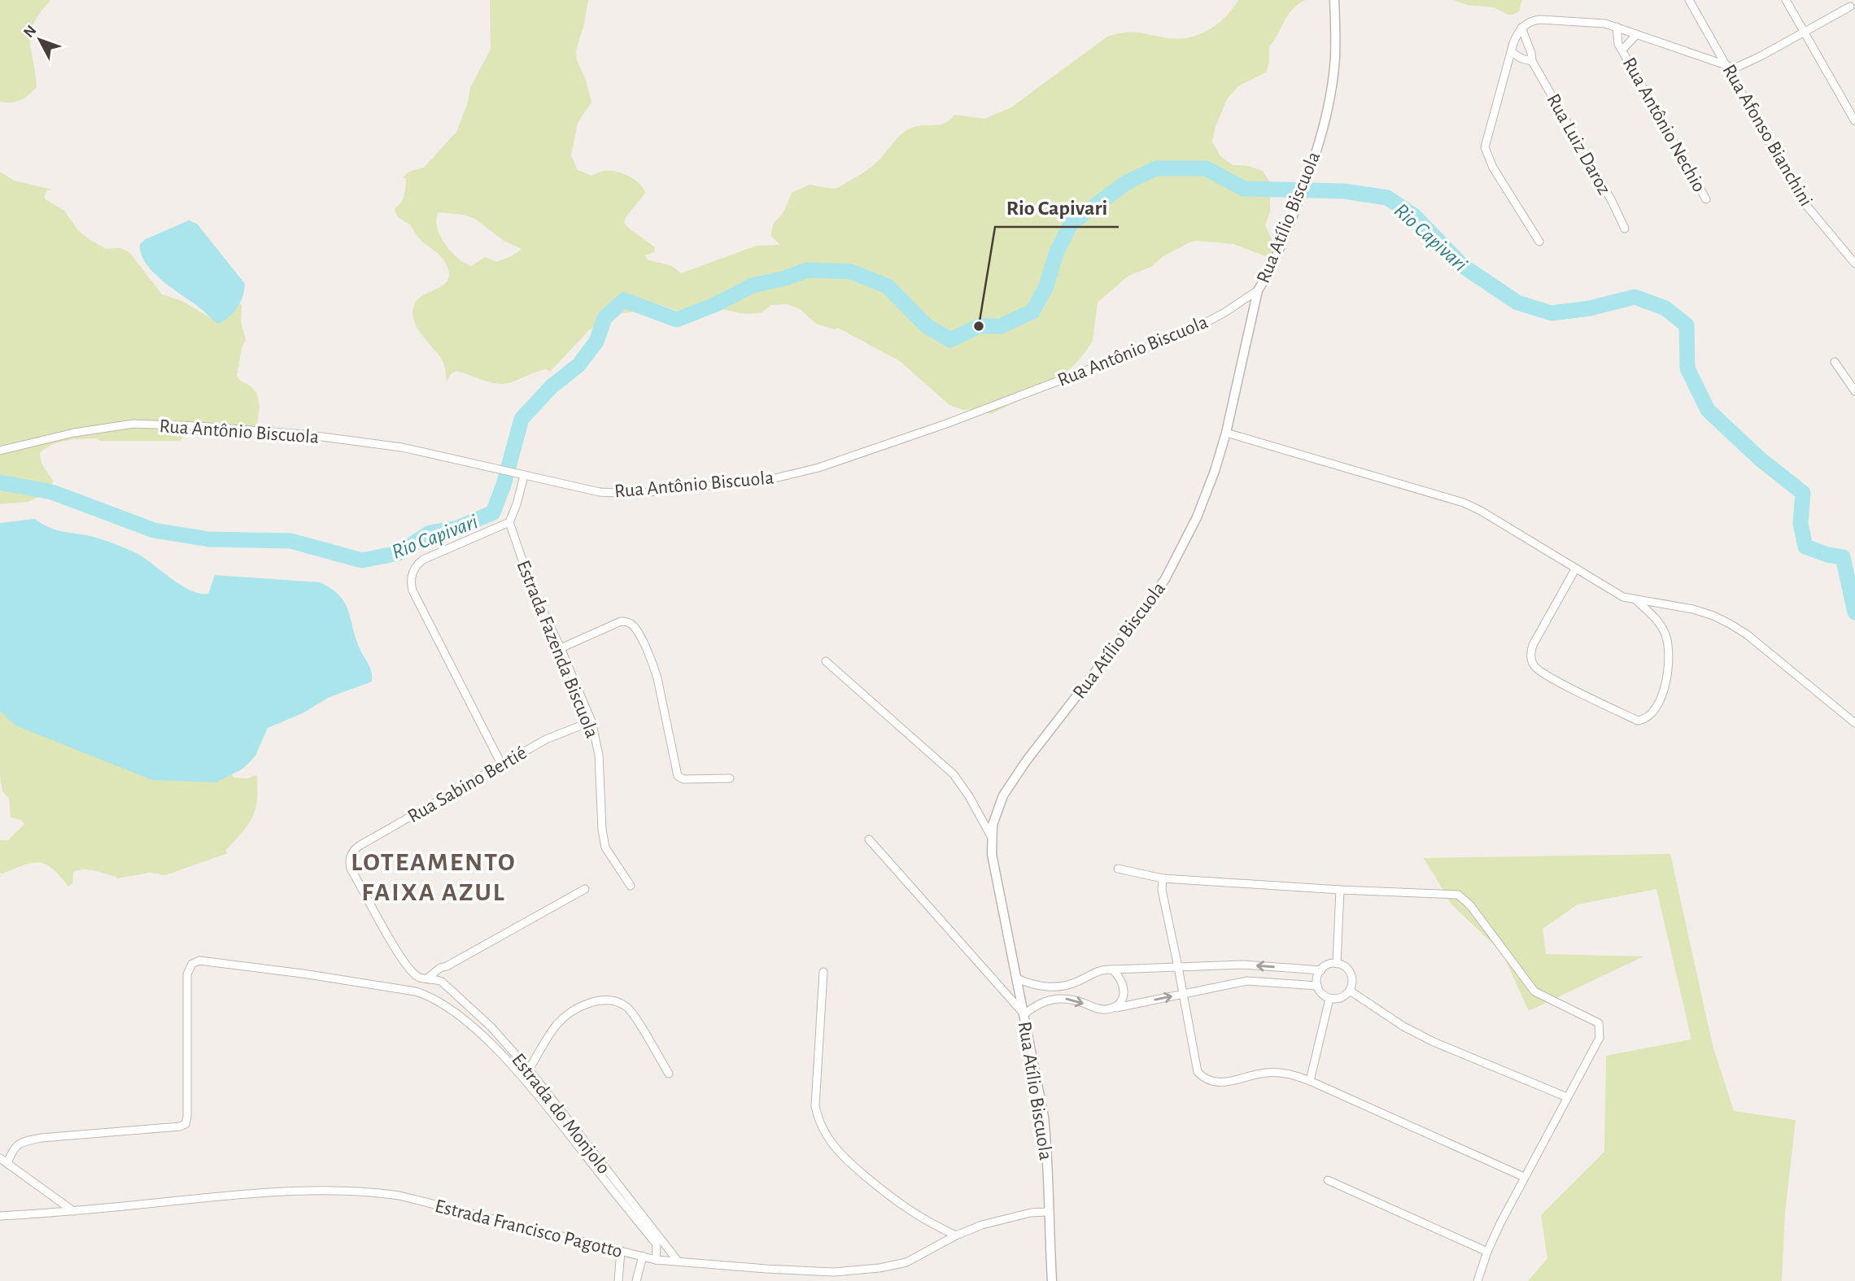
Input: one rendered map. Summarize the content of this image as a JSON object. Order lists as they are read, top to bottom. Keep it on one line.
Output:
{"streets":{"street":["Rua Antônio Nechio","Rua Afonso Bianchini","Rua Luiz Daroz","Rua Atílio Biscuola","Rua Antônio Biscuola","Estrada Fazenda Biscuola","Rua Sabino Bertié","Estrada do Monjolo","Estrada Francisco Pagotto"]},"crossings":[["Rua Atílio Biscuola","Rua Antônio Biscuola"],["Rua Atílio Biscuola","Estrada Francisco Pagotto"],["Estrada Fazenda Biscuola","Rua Sabino Bertié"],["Estrada do Monjolo","Estrada Francisco Pagotto"]],"districts":["LOTEAMENTO FAIXA AZUL"],"water":["Rio Capivari"],"places":["Rio Capivari"],"north":"top left"}
